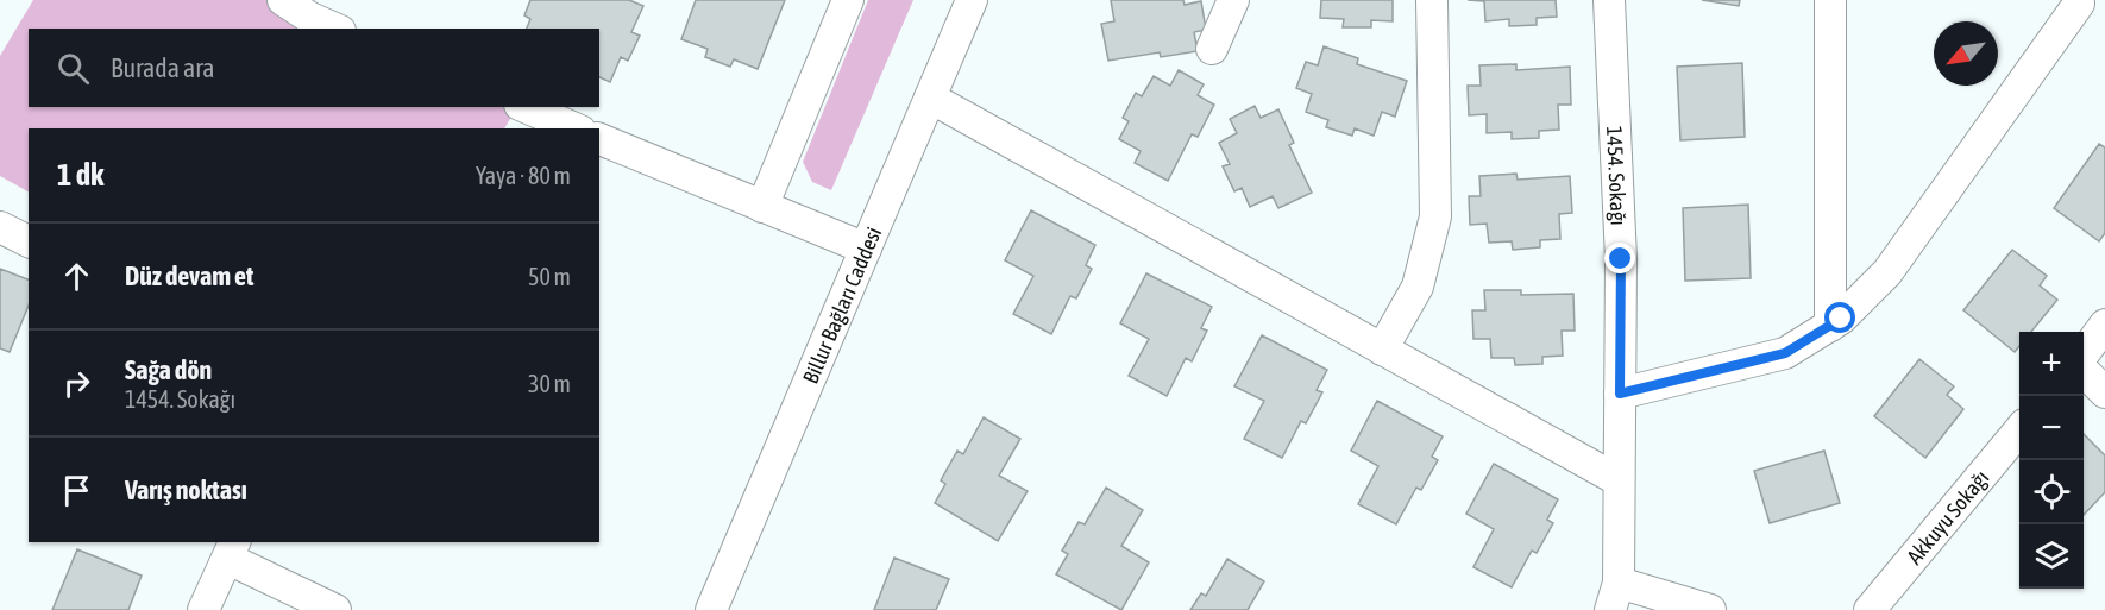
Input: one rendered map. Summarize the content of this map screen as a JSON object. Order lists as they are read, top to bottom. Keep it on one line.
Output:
{"streets":{"street":["1454. Sokağı","Billur Bağları Caddesi","Akkuyu Sokağı"]},"north":"bottom left","page":{"search":"Burada ara","heading":["1 dk","Yaya · 80 m"],"list":[["Düz devam et","50 m"],["Sağa dön","1454. Sokağı","30 m"],"Varış noktası"],"map_buttons":["+","−"]}}
